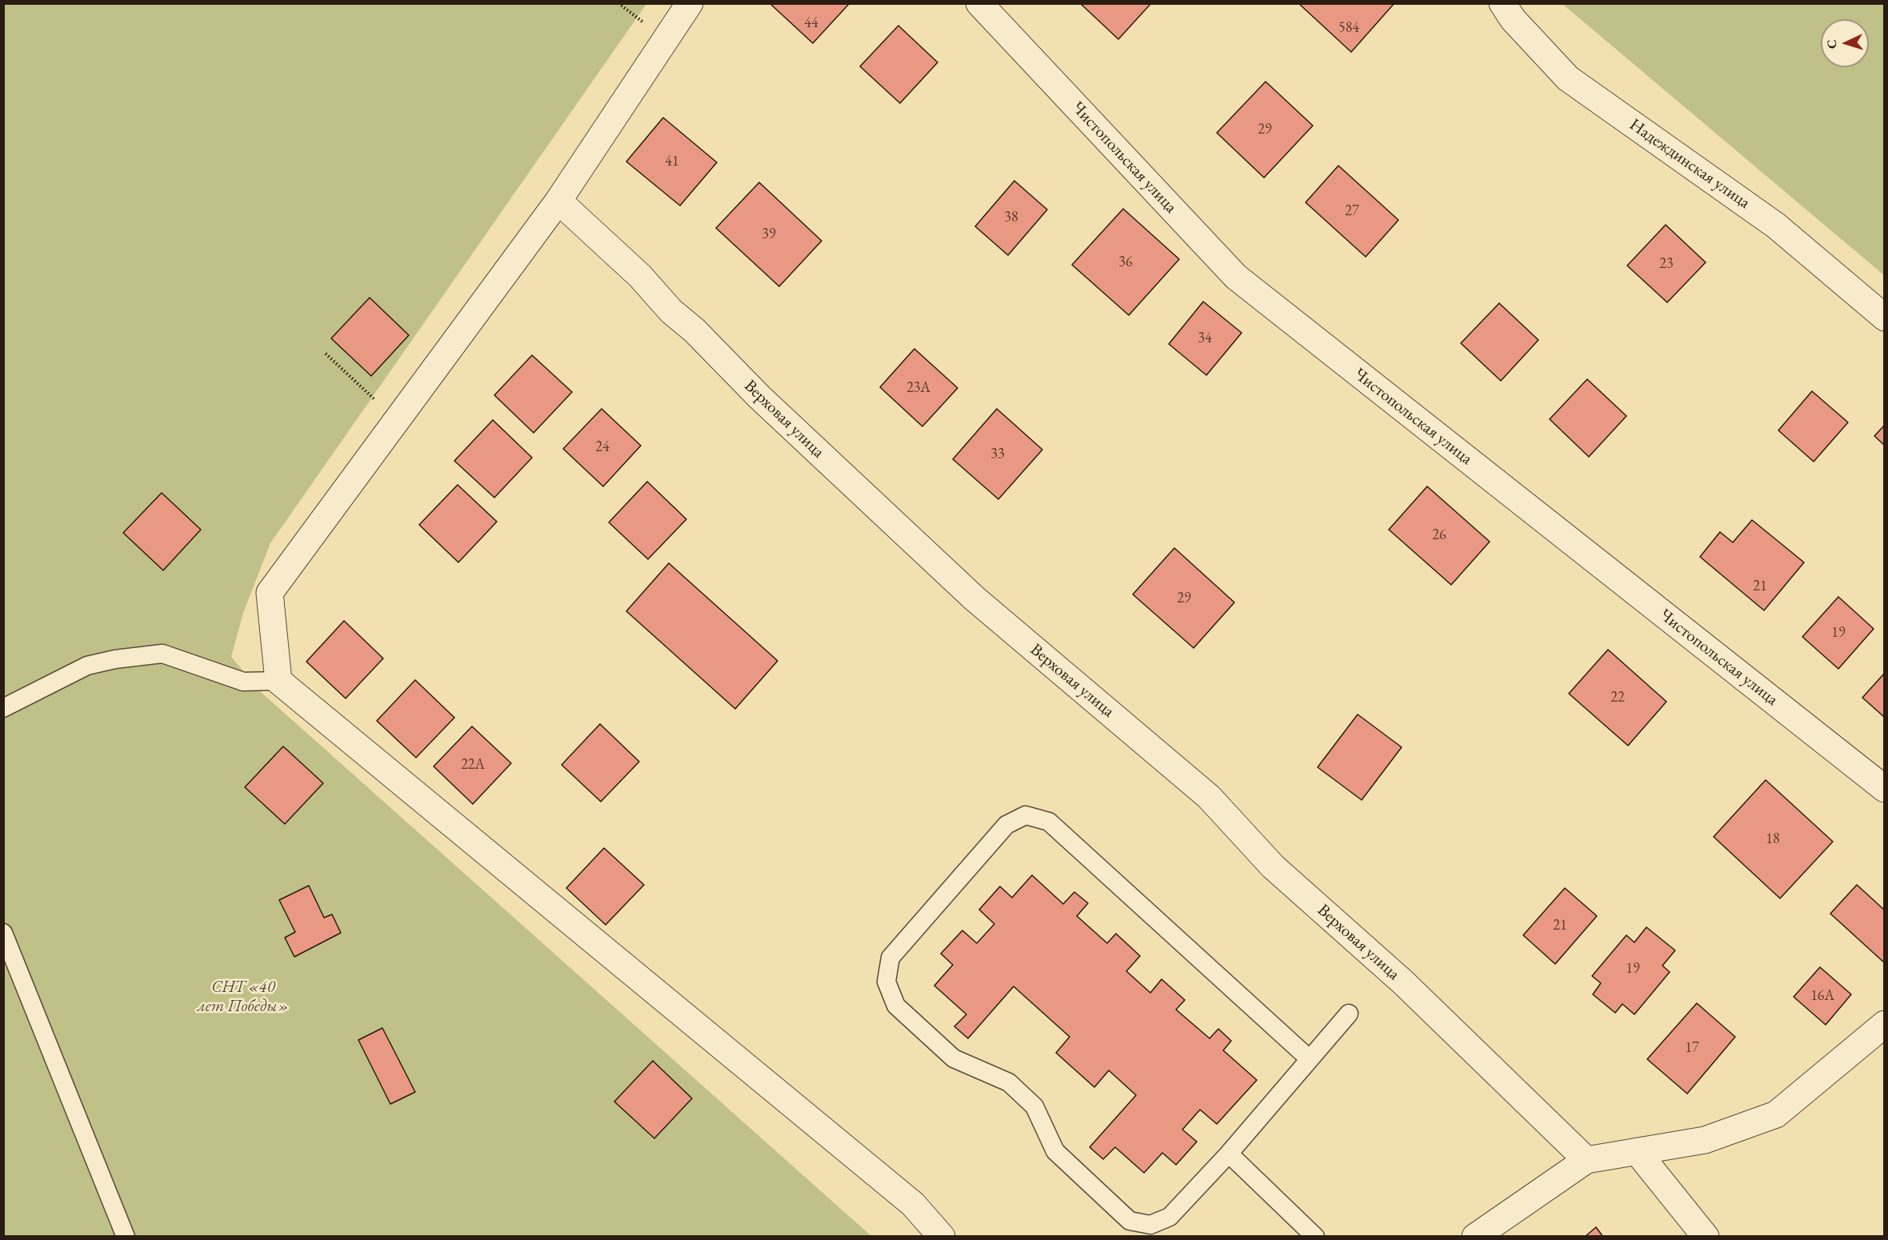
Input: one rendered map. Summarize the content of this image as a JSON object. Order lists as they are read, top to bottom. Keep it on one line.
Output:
{"streets":{"street":["Чистопольская улица","Надеждинская улица","Верховая улица"]},"parks":["СНТ «40 лет Победы»"],"house_numbers":["44","584","29","41","27","38","39","36","23","34","23А","24","33","26","21","29","19","22","22А","18","21","19","16А","17"],"north":"left"}
